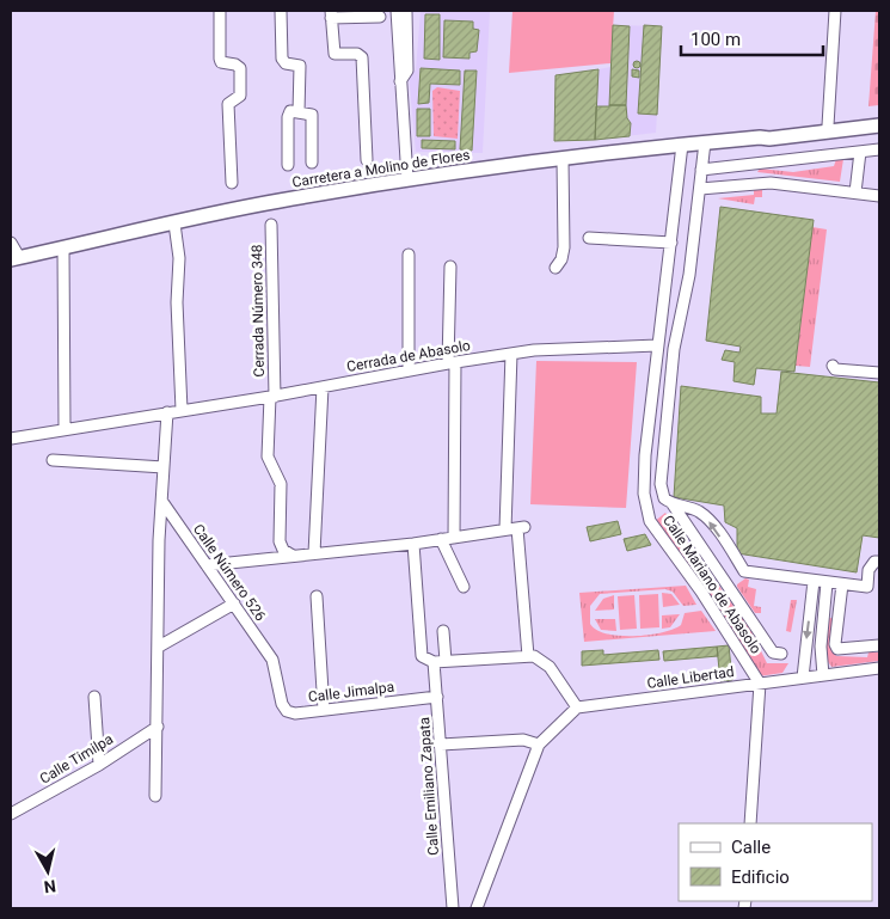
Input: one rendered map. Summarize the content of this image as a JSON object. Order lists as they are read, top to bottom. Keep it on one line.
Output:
{"streets":{"main road":["Carretera a Molino de Flores"],"street":["Cerrada Número 348","Cerrada de Abasolo","Calle Número 526","Calle Mariano de Abasolo","Calle Libertad","Calle Jimalpa","Calle Timilpa","Calle Emiliano Zapata"]},"crossings":[["Carretera a Molino de Flores","Calle Mariano de Abasolo"],["Cerrada Número 348","Cerrada de Abasolo"],["Cerrada de Abasolo","Calle Mariano de Abasolo"],["Calle Número 526","Calle Jimalpa"],["Calle Mariano de Abasolo","Calle Libertad"],["Calle Jimalpa","Calle Emiliano Zapata"]],"legend":["Calle","Edificio"],"scale_bar":"100 m","north":"bottom"}
